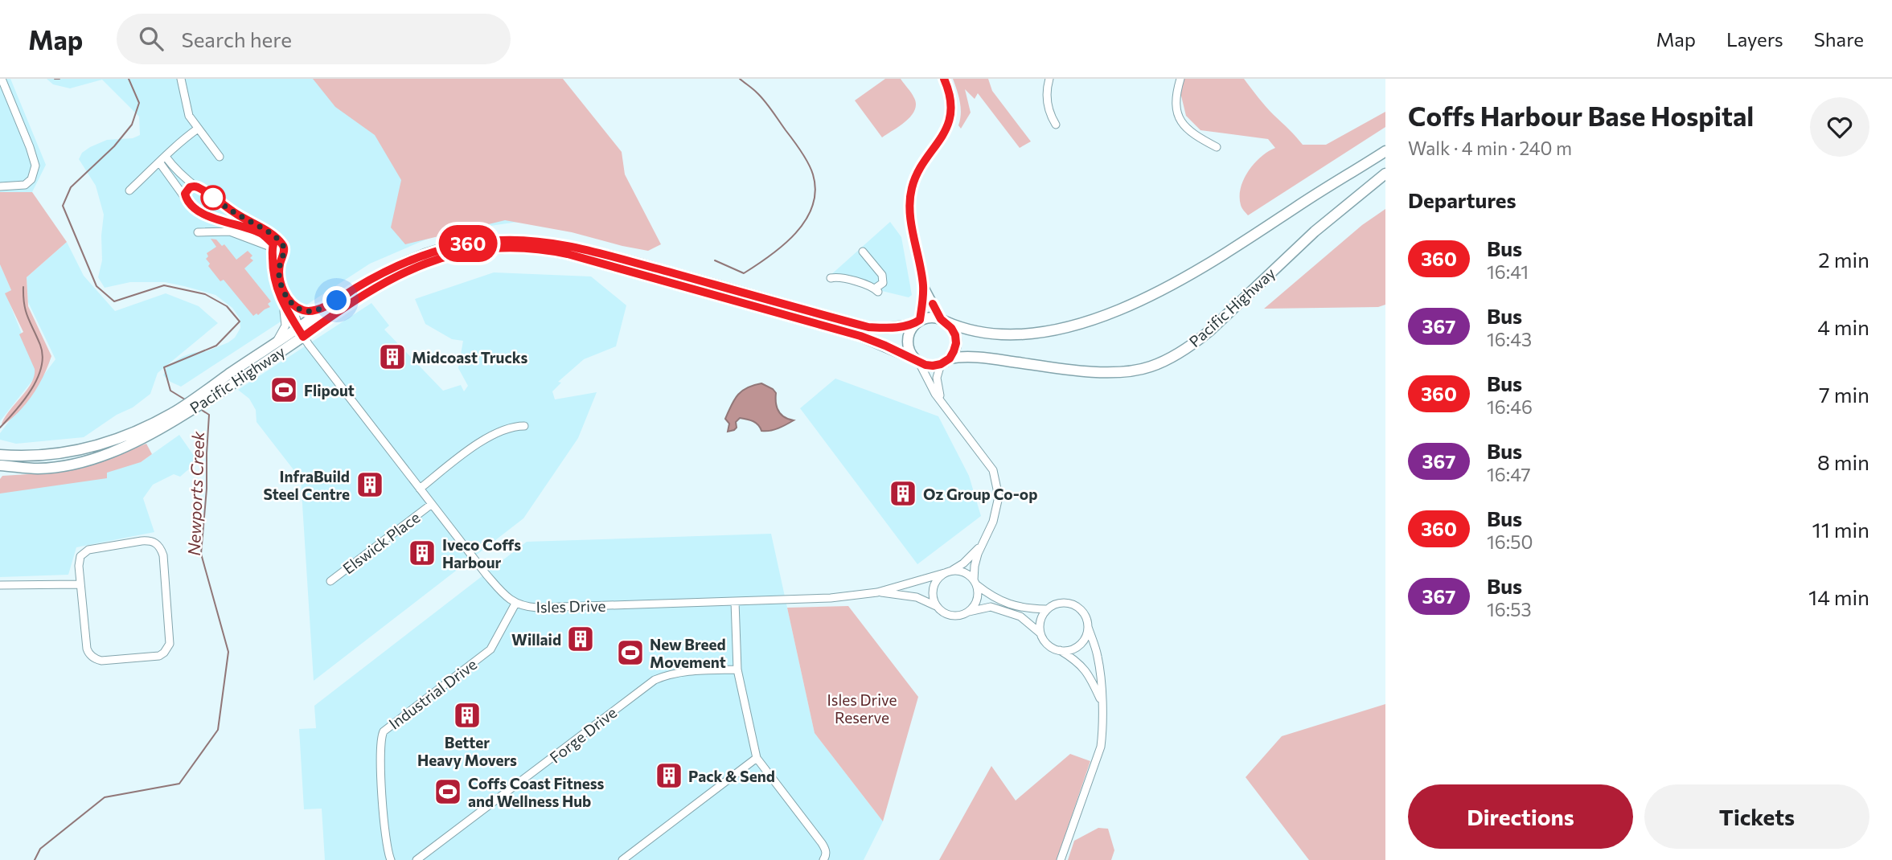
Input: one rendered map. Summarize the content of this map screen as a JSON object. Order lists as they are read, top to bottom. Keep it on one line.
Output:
{"streets":{"highway":["Pacific Highway"],"street":["Elswick Place","Isles Drive","Industrial Drive","Forge Drive"]},"crossings":[["Pacific Highway","Isles Drive"],["Elswick Place","Isles Drive"],["Isles Drive","Industrial Drive"]],"water":["Newports Creek"],"parks":["Isles Drive Reserve"],"places":{"building":["Midcoast Trucks","InfraBuild Steel Centre","Oz Group Co-op","Iveco Coffs Harbour","Willaid","Better Heavy Movers","Pack & Send"],"sports":["Flipout","New Breed Movement","Coffs Coast Fitness and Wellness Hub"]},"lines":["bus line 360"],"page":{"header":"Map","search":"Search here","nav":["Map","Layers","Share"],"on_map":"360","heading":[["Coffs Harbour Base Hospital","Walk · 4 min · 240 m"],"Departures"],"list":[{"mark":"360","name":"Bus","note":"16:41","value":"2 min"},{"mark":"367","name":"Bus","note":"16:43","value":"4 min"},{"mark":"360","name":"Bus","note":"16:46","value":"7 min"},{"mark":"367","name":"Bus","note":"16:47","value":"8 min"},{"mark":"360","name":"Bus","note":"16:50","value":"11 min"},{"mark":"367","name":"Bus","note":"16:53","value":"14 min"}],"buttons":["Directions","Tickets"]}}
